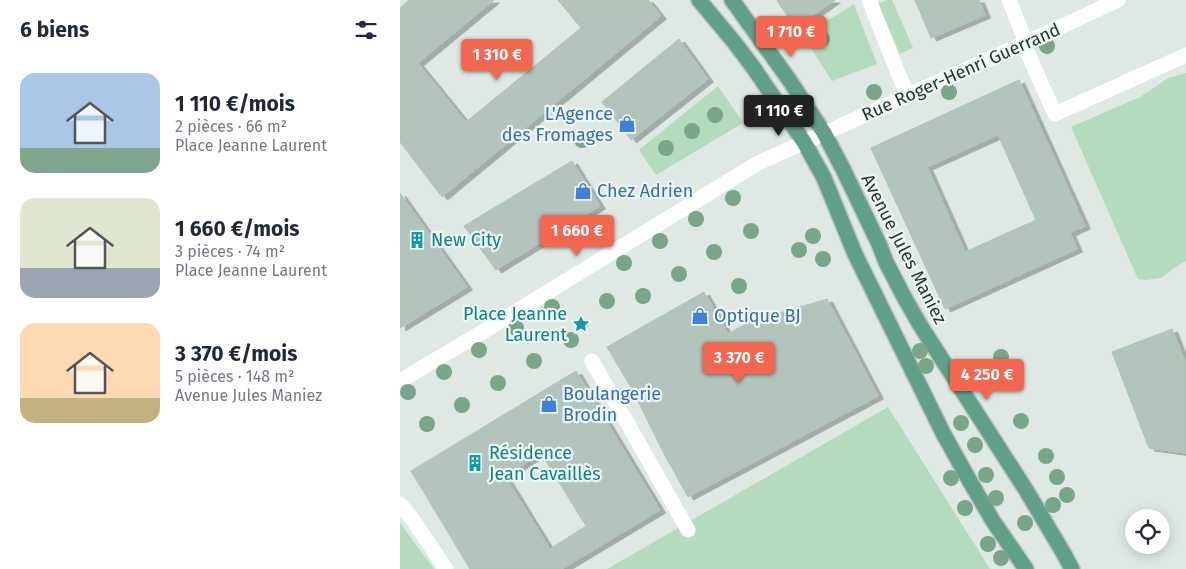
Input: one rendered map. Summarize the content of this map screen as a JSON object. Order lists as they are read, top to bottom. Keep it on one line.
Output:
{"streets":{"main road":["Avenue Jules Maniez"],"street":["Rue Roger-Henri Guerrand"]},"crossings":[["Rue Roger-Henri Guerrand","Avenue Jules Maniez"]],"places":{"shop":["L'Agence des Fromages","Chez Adrien","Optique BJ","Boulangerie Brodin"],"building":["New City","Résidence Jean Cavaillès"],"place":["Place Jeanne Laurent"]},"page":{"heading":"6 biens","price":["1 710 €","1 310 €","1 110 €","1 660 €","3 370 €","4 250 €"],"list":[{"name":"1 110 €/mois","note":"2 pièces · 66 m² · Place Jeanne Laurent"},{"name":"1 660 €/mois","note":"3 pièces · 74 m² · Place Jeanne Laurent"},{"name":"3 370 €/mois","note":"5 pièces · 148 m² · Avenue Jules Maniez"}]}}
